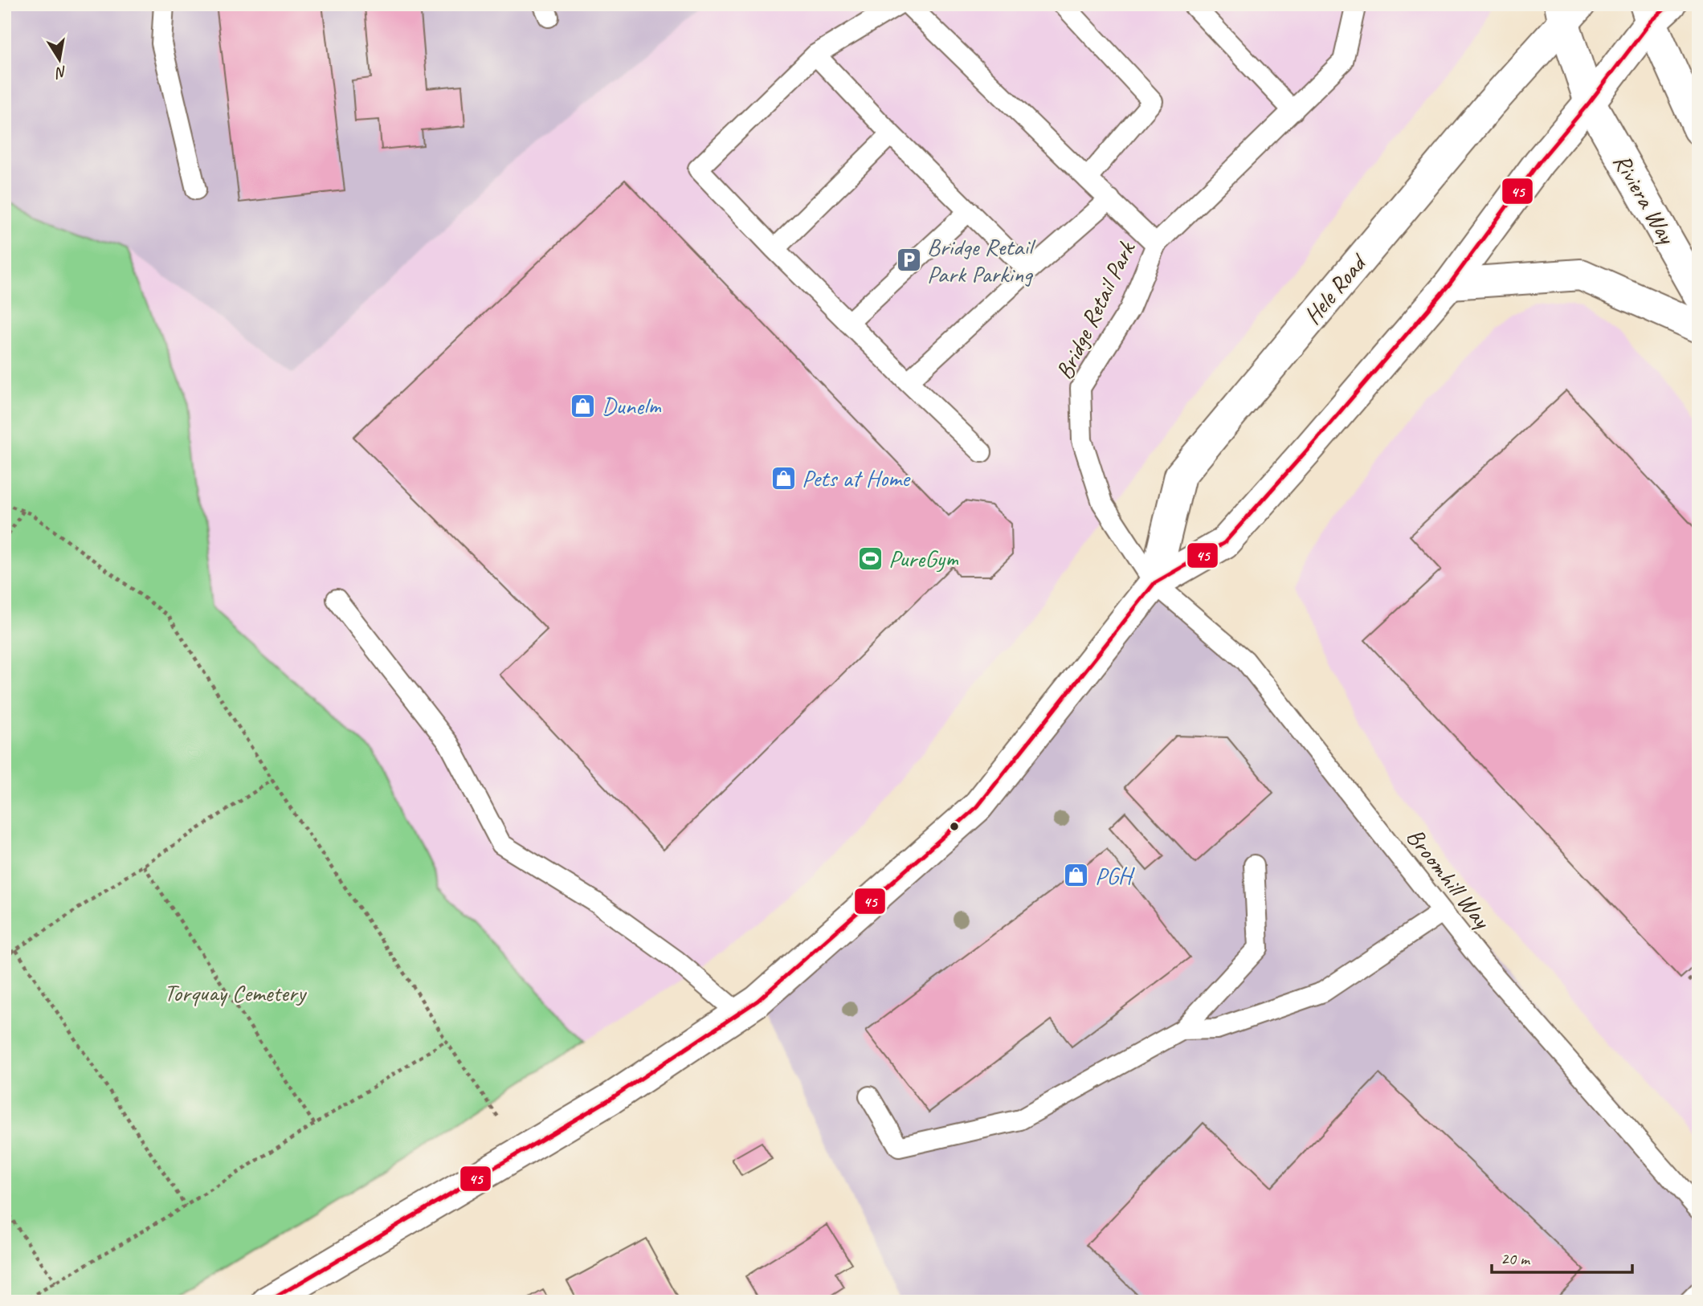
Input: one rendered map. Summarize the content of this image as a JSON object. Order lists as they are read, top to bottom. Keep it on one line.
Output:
{"streets":{"main road":["Riviera Way","Hele Road"],"lane":["Bridge Retail Park","Broomhill Way"]},"crossings":[["Riviera Way","Hele Road"],["Hele Road","Bridge Retail Park"],["Hele Road","Broomhill Way"],["Bridge Retail Park","Broomhill Way"]],"parks":["Torquay Cemetery"],"places":{"parking":["Bridge Retail Park Parking"],"shop":["Dunelm","Pets at Home","PGH"],"sports":["PureGym"]},"lines":["transit line 45"],"scale_bar":"20 m","north":"bottom"}
